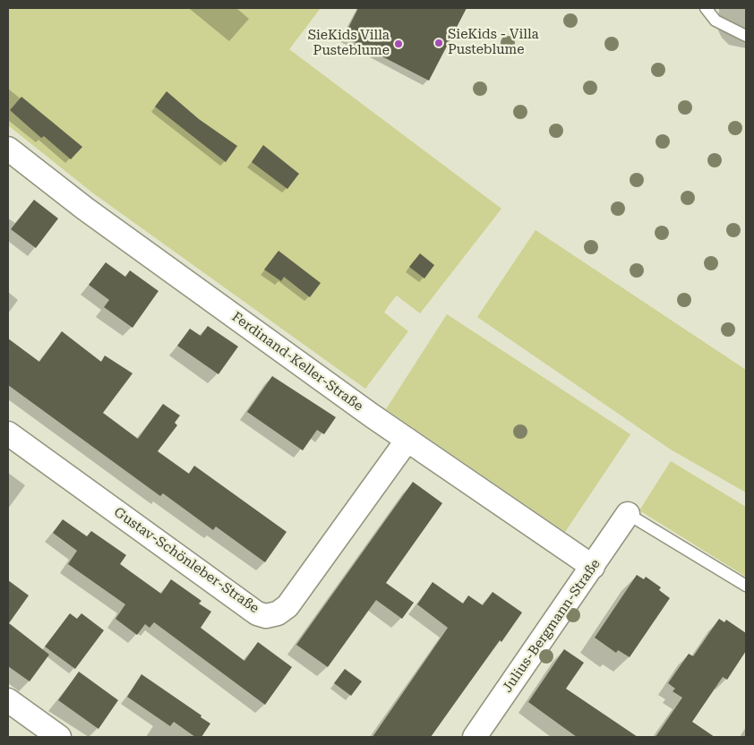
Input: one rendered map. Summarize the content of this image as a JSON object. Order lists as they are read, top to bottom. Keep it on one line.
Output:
{"streets":{"street":["Ferdinand-Keller-Straße","Gustav-Schönleber-Straße","Julius-Bergmann-Straße"]},"crossings":[["Ferdinand-Keller-Straße","Gustav-Schönleber-Straße"],["Ferdinand-Keller-Straße","Julius-Bergmann-Straße"]],"places":["SieKids - Villa Pusteblume","SieKids Villa Pusteblume"]}
